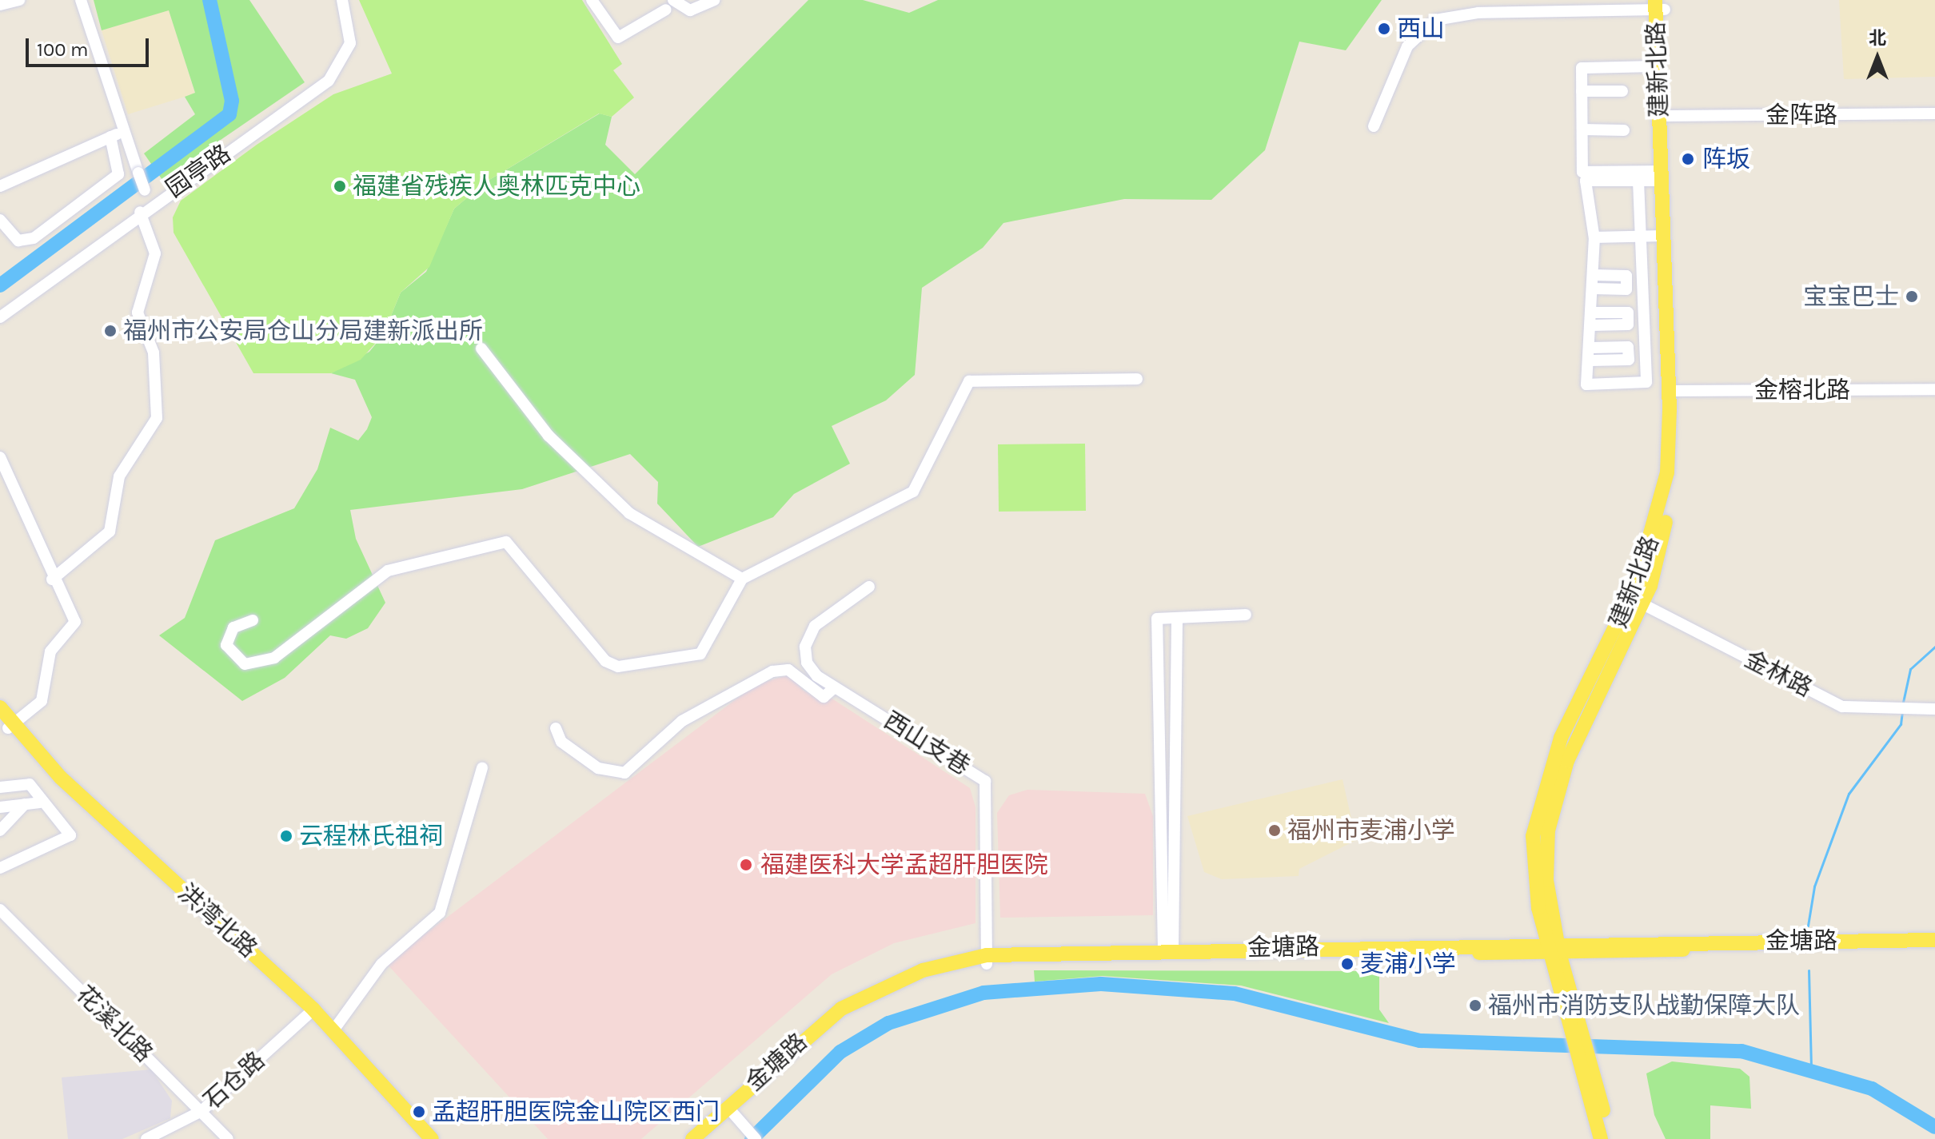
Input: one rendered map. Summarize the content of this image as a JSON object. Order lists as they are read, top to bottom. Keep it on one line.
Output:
{"streets":{"main road":["建新北路","洪湾北路","金塘路"],"street":["金阵路","园亭路","金榕北路","金林路","西山支巷","花溪北路","石仓路"]},"crossings":[["建新北路","金阵路"],["建新北路","金榕北路"],["建新北路","金林路"],["建新北路","金塘路"],["西山支巷","金塘路"],["洪湾北路","石仓路"],["花溪北路","石仓路"]],"places":["西山","阵坂","福建省残疾人奥林匹克中心","宝宝巴士","福州市公安局仓山分局建新派出所","福州市麦浦小学","云程林氏祖祠","福建医科大学孟超肝胆医院","麦浦小学","福州市消防支队战勤保障大队","孟超肝胆医院金山院区西门"],"scale_bar":"100 m","north":"top"}
